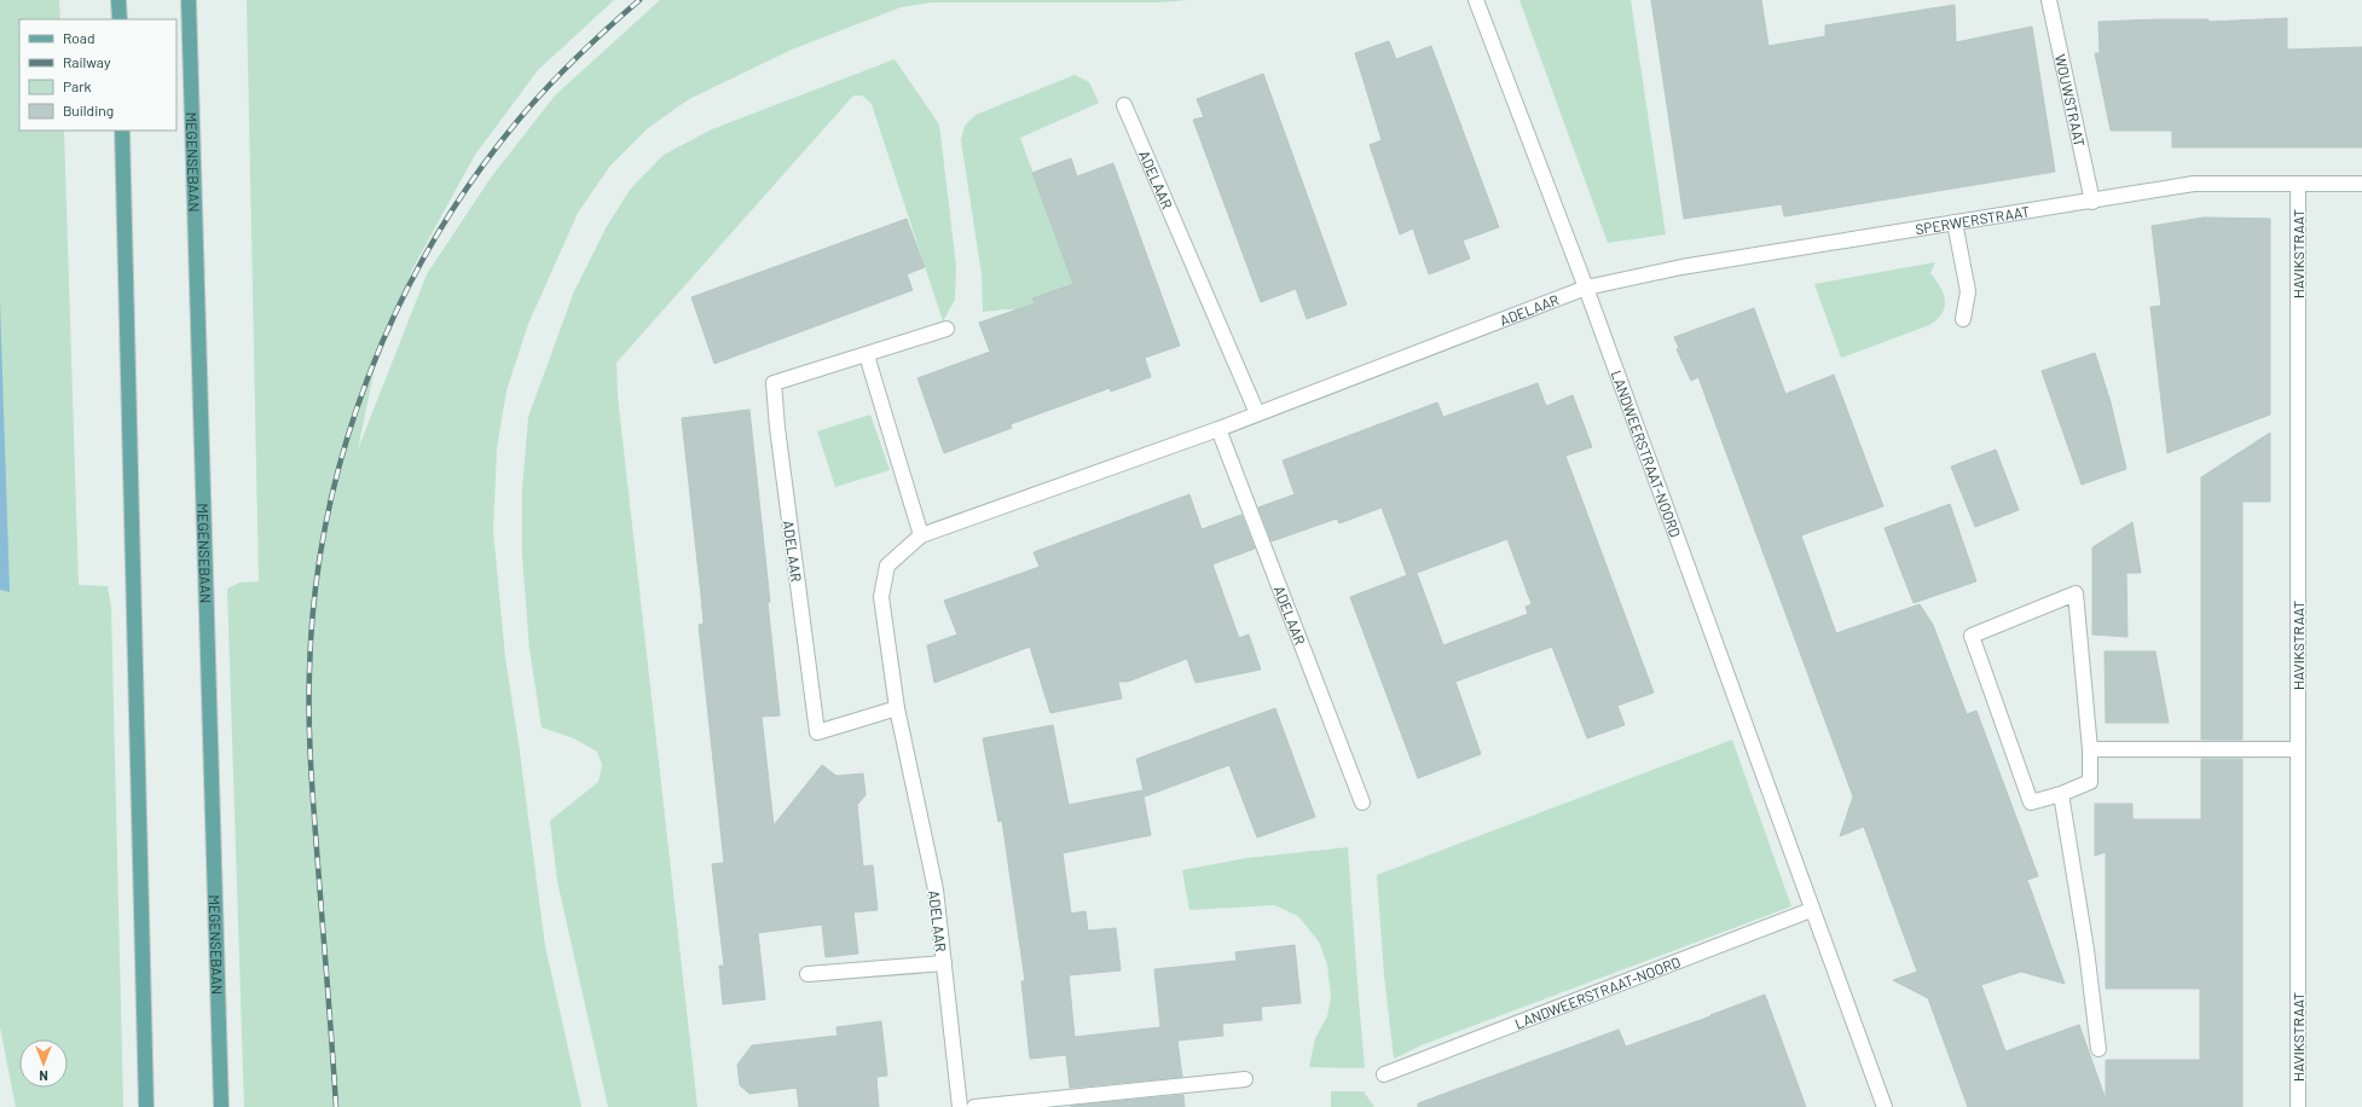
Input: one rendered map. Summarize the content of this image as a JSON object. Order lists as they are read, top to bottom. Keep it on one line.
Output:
{"streets":{"main road":["MEGENSEBAAN"],"street":["WOUWSTRAAT","ADELAAR","SPERWERSTRAAT","HAVIKSTRAAT","LANDWEERSTRAAT-NOORD"]},"crossings":[["WOUWSTRAAT","SPERWERSTRAAT"],["ADELAAR","SPERWERSTRAAT"],["ADELAAR","LANDWEERSTRAAT-NOORD"],["SPERWERSTRAAT","HAVIKSTRAAT"],["SPERWERSTRAAT","LANDWEERSTRAAT-NOORD"]],"legend":["Road","Railway","Park","Building"],"north":"bottom"}
